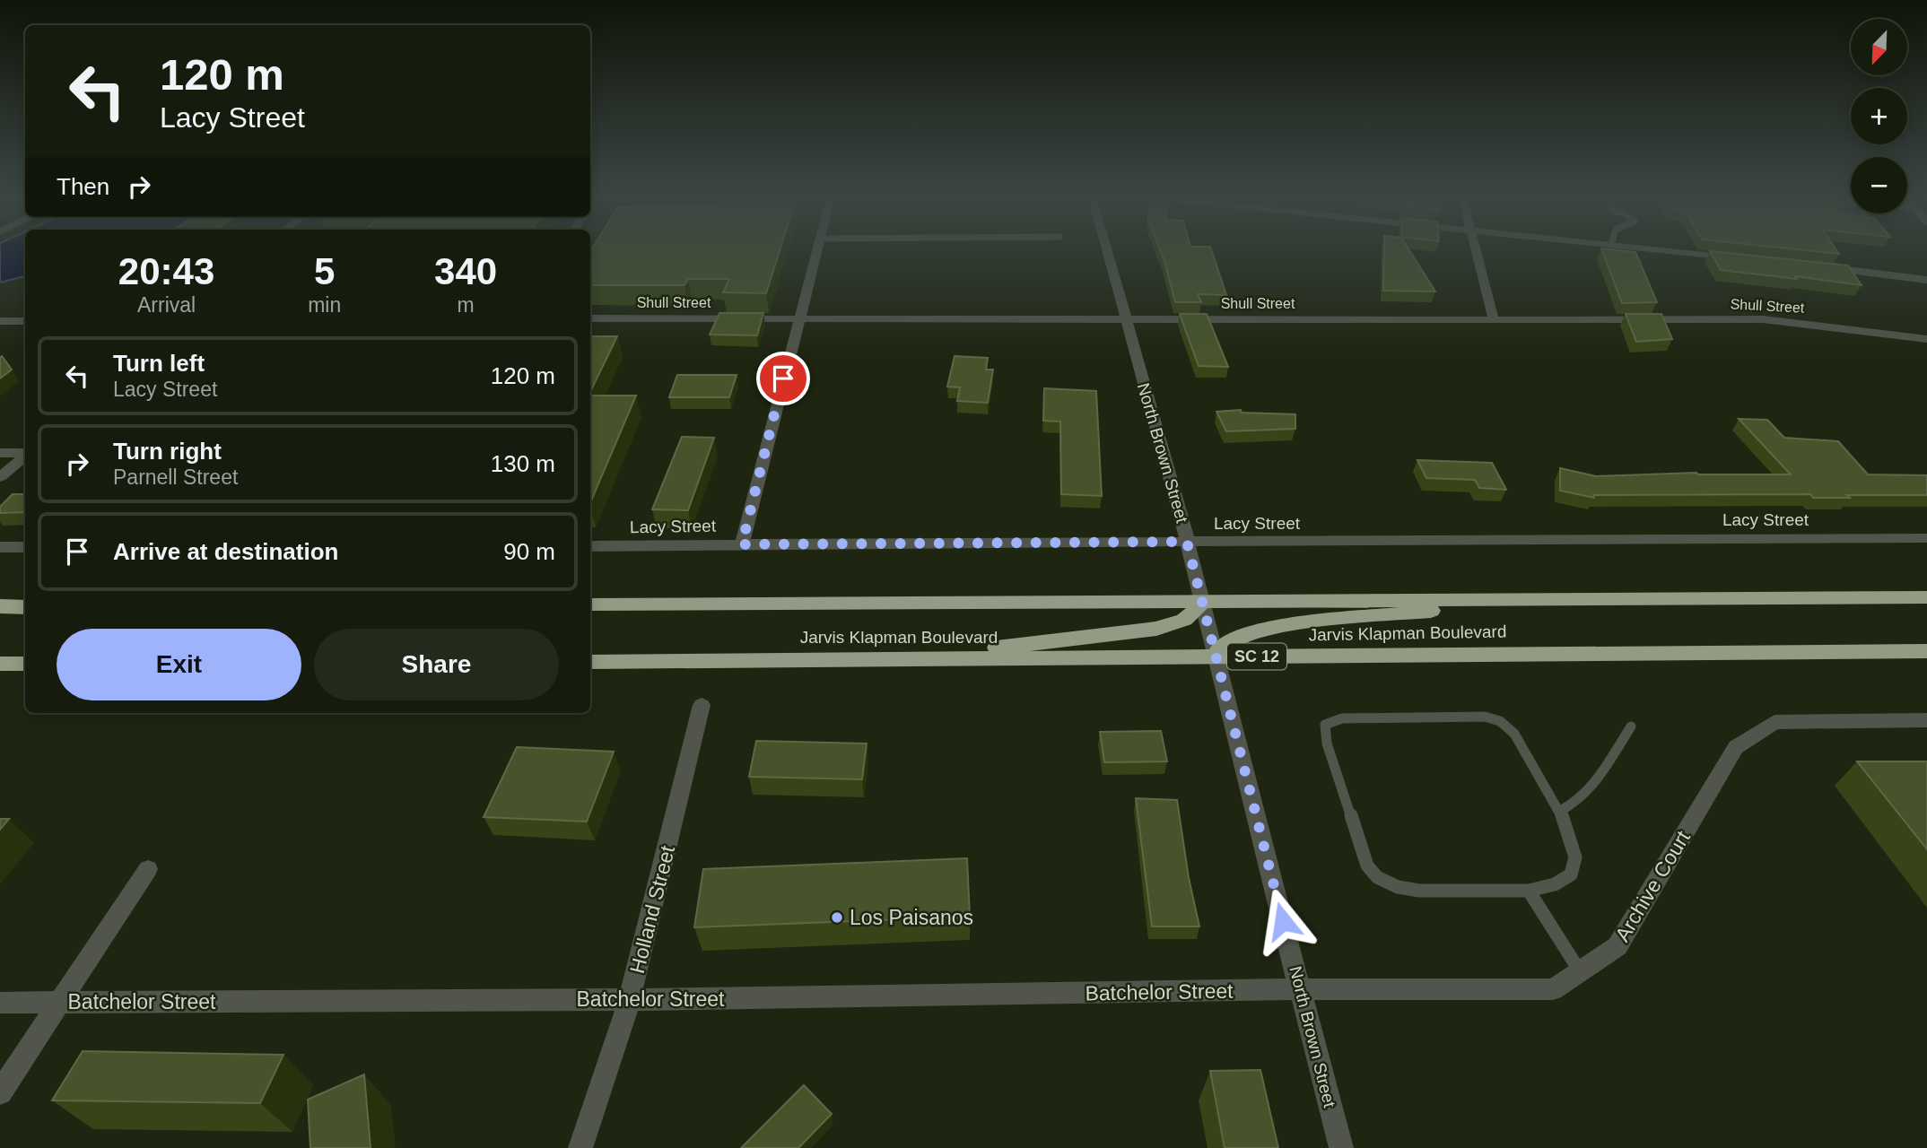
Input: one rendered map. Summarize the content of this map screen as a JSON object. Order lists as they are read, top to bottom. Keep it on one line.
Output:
{"streets":{"highway":["Jarvis Klapman Boulevard","SC 12"],"street":["Shull Street","North Brown Street","Lacy Street","Archive Court","Holland Street","Batchelor Street"]},"crossings":[["Shull Street","North Brown Street"],["North Brown Street","Lacy Street"],["North Brown Street","Jarvis Klapman Boulevard"],["North Brown Street","Archive Court"],["North Brown Street","Batchelor Street"],["Archive Court","Batchelor Street"],["Holland Street","Batchelor Street"]],"places":["Los Paisanos"],"north":"bottom left","page":{"map_buttons":["+","−"],"turn":["120 m","Lacy Street"],"then":"Then","eta":["20:43","Arrival","5","min","340","m"],"list":[{"name":"Turn left","note":"Lacy Street","value":"120 m"},{"name":"Turn right","note":"Parnell Street","value":"130 m"},{"name":"Arrive at destination","value":"90 m"}],"buttons":["Exit","Share"]}}
